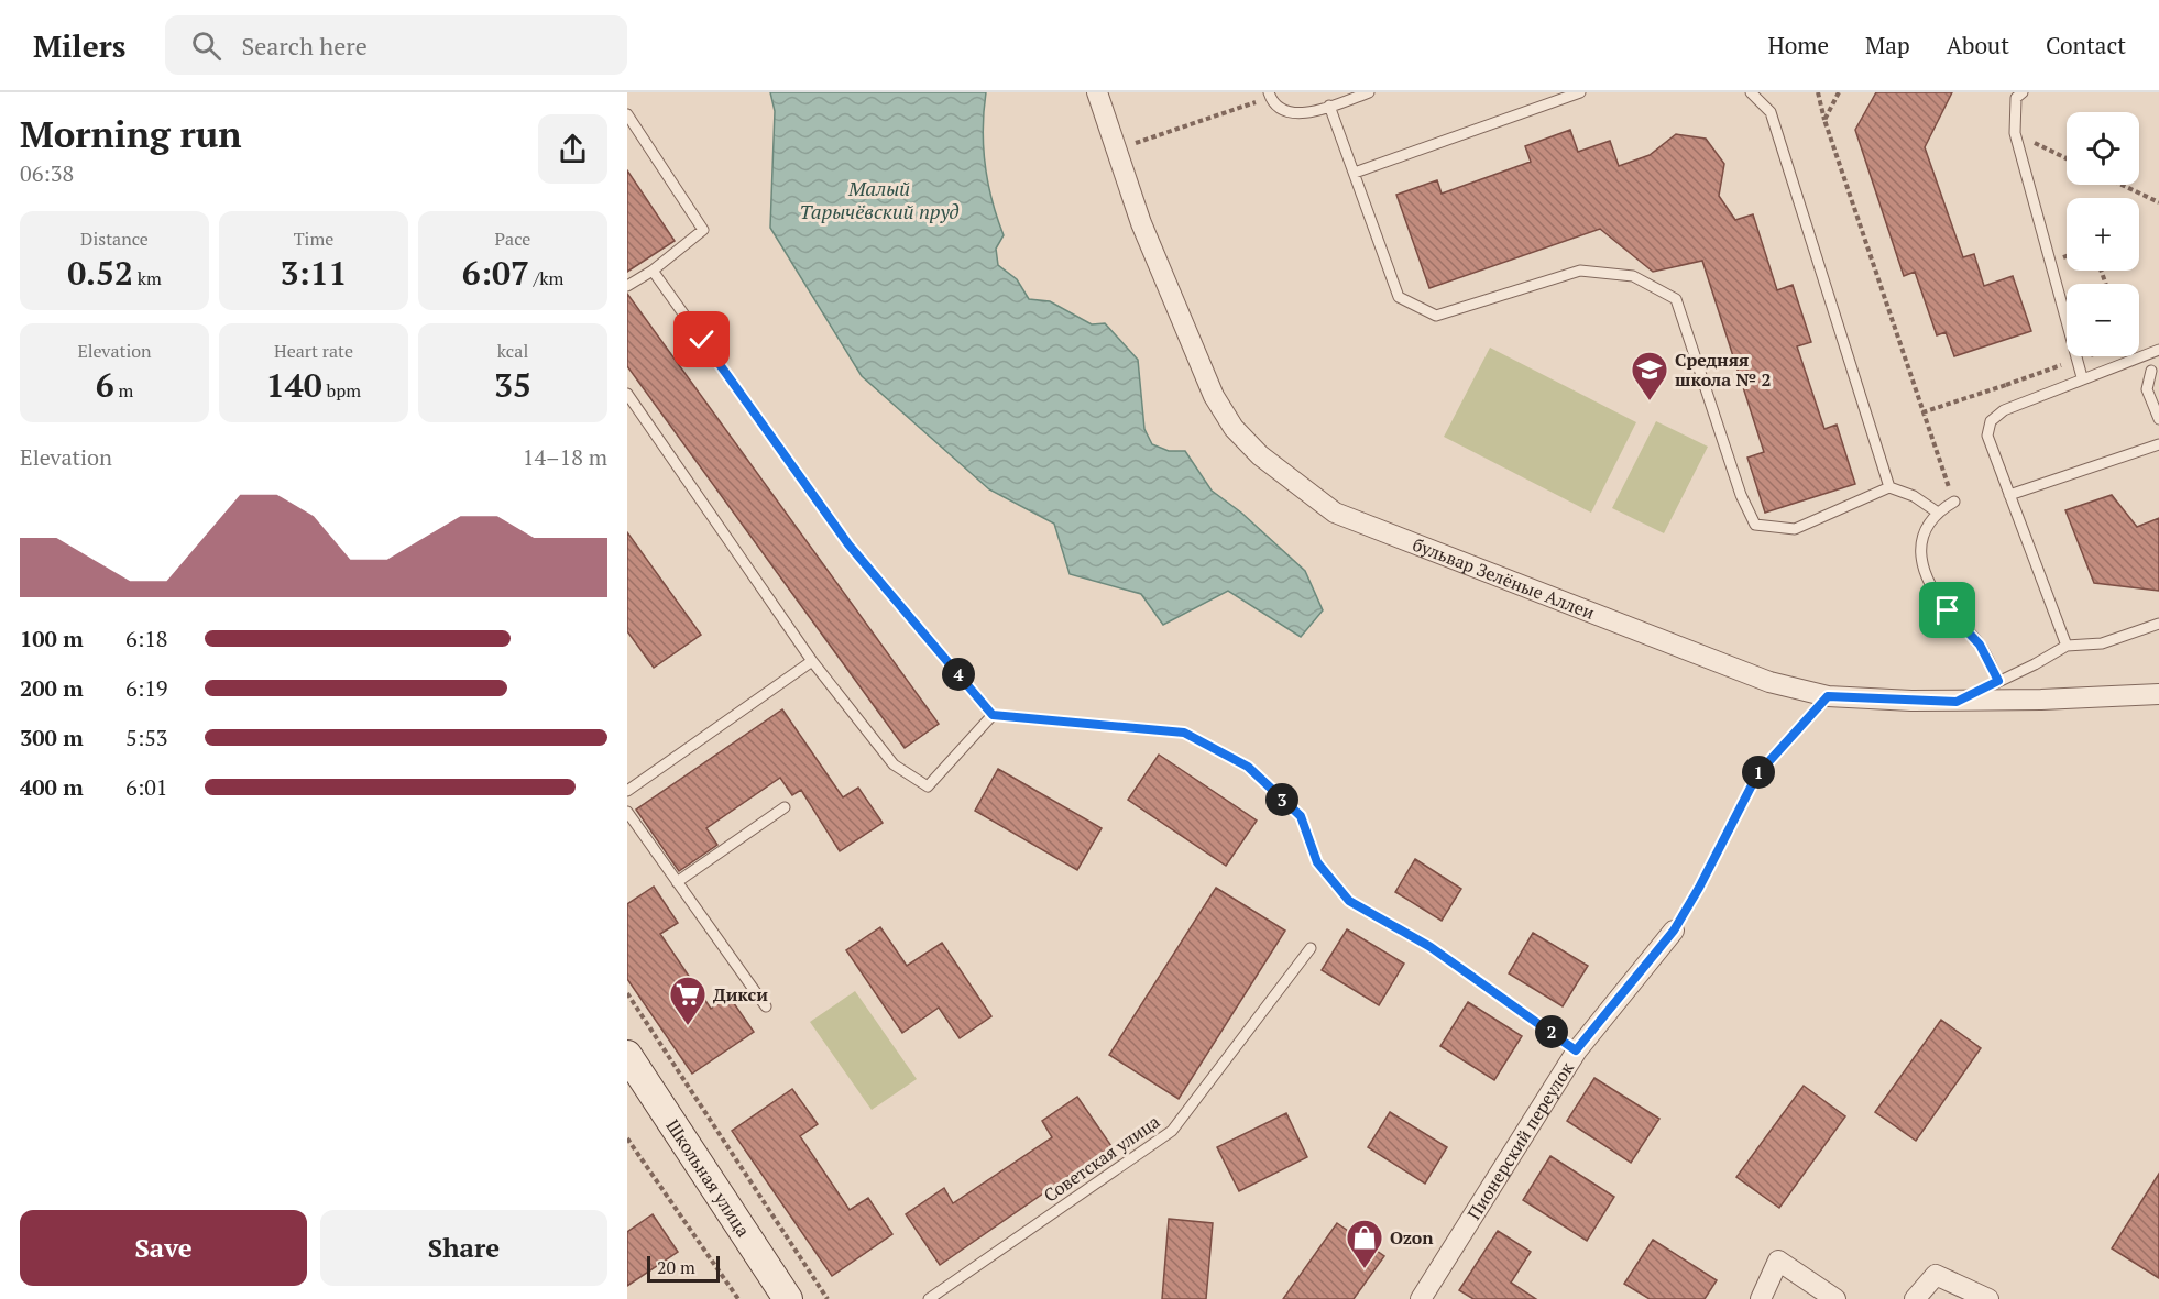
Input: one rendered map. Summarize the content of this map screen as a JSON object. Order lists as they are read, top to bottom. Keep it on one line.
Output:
{"streets":{"main road":["Школьная улица"],"street":["бульвар Зелёные Аллеи","Пионерский переулок"],"lane":["Советская улица"]},"water":["Малый Тарычёвский пруд"],"places":{"school or university":["Средняя школа № 2"],"supermarket":["Дикси"],"shop":["Ozon"]},"scale_bar":"20 m","page":{"header":"Milers","search":"Search here","nav":["Home","Map","About","Contact"],"heading":["Morning run","06:38"],"map_buttons":["+","−"],"stats":[["Distance","0.52 km"],["Time","3:11"],["Pace","6:07 /km"],["Elevation","6 m"],["Heart rate","140 bpm"],["kcal","35"]],"chart":["Elevation","14–18 m"],"list":[{"name":"100 m","note":"6:18"},{"name":"200 m","note":"6:19"},{"name":"300 m","note":"5:53"},{"name":"400 m","note":"6:01"}],"pins":["4","1","3","2"],"buttons":["Save","Share"],"scale":"20 m"}}
